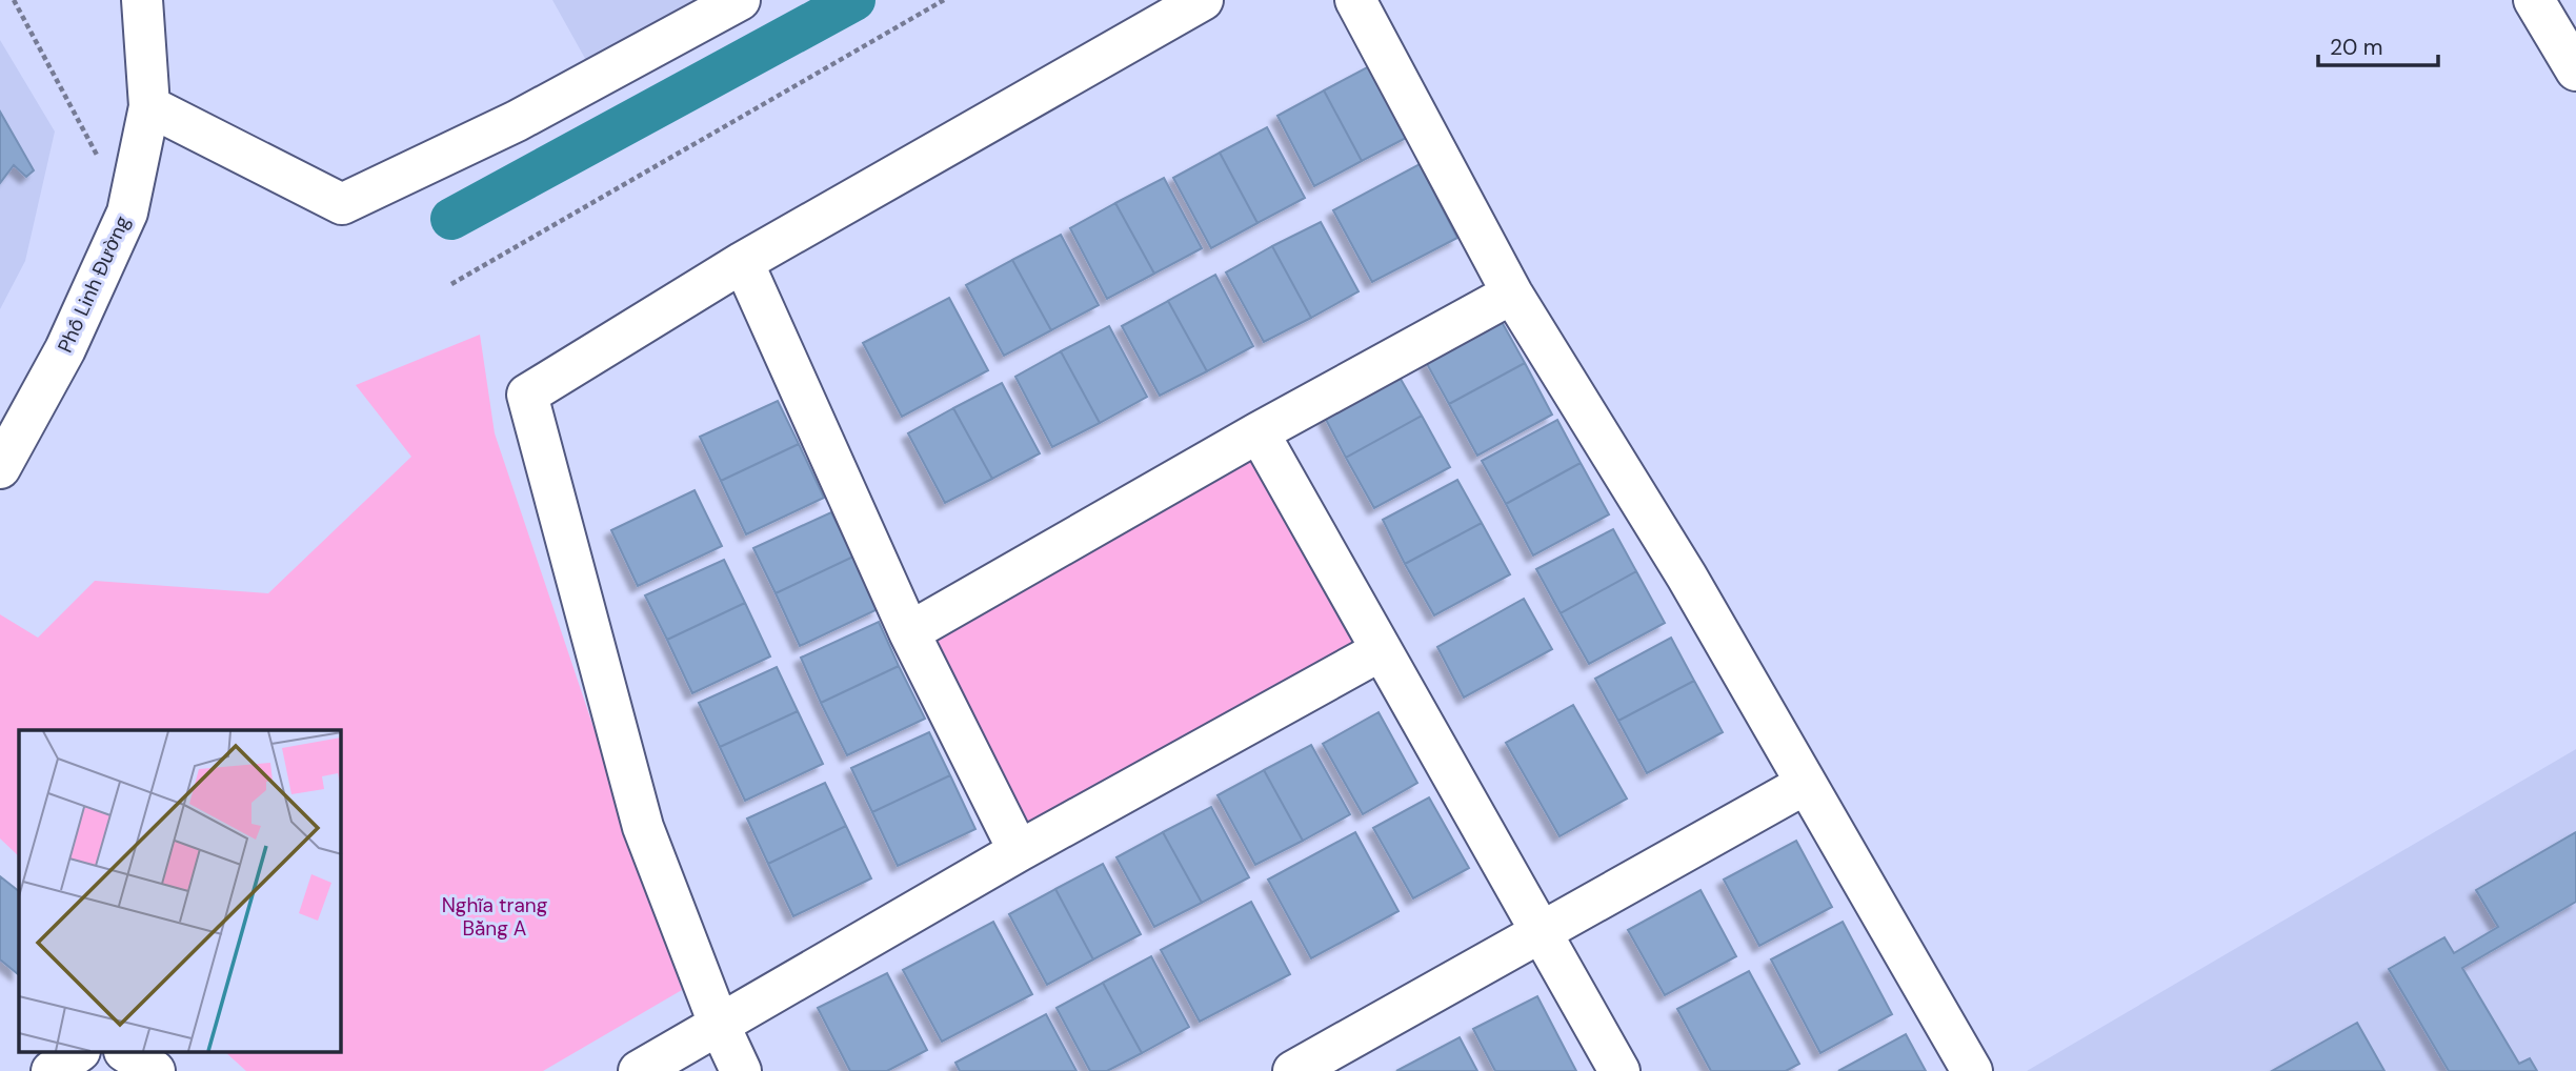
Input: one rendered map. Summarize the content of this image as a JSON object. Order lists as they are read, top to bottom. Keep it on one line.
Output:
{"streets":{"street":["Phố Linh Đường"]},"parks":["Nghĩa trang Bằng A"],"scale_bar":"20 m"}
